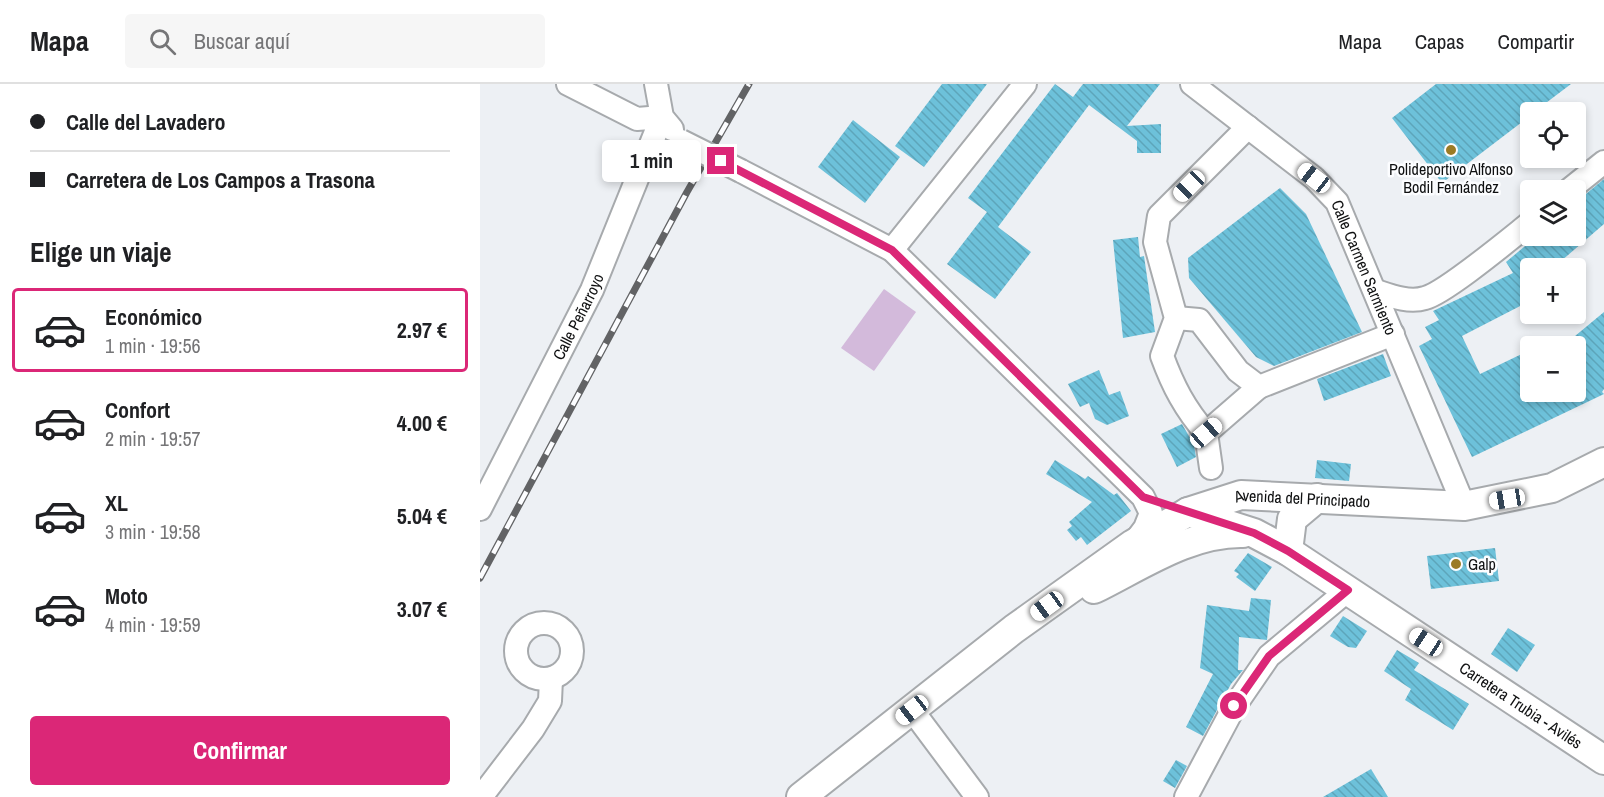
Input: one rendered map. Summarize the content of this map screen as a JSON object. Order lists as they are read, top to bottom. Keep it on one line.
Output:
{"streets":{"main road":["Avenida del Principado","Carretera Trubia - Avilés"],"street":["Calle Carmen Sarmiento","Calle Peñarroyo"]},"crossings":[["Calle Carmen Sarmiento","Avenida del Principado"],["Avenida del Principado","Carretera Trubia - Avilés"]],"places":["Polideportivo Alfonso Bodil Fernández","Galp"],"page":{"header":"Mapa","search":"Buscar aquí","nav":["Mapa","Capas","Compartir"],"banner":["Calle del Lavadero","Carretera de Los Campos a Trasona"],"map_buttons":["+","−"],"bubble":"1 min","heading":"Elige un viaje","list":[{"name":"Económico","note":"1 min · 19:56","value":"2.97 €"},{"name":"Confort","note":"2 min · 19:57","value":"4.00 €"},{"name":"XL","note":"3 min · 19:58","value":"5.04 €"},{"name":"Moto","note":"4 min · 19:59","value":"3.07 €"}],"buttons":"Confirmar"}}
